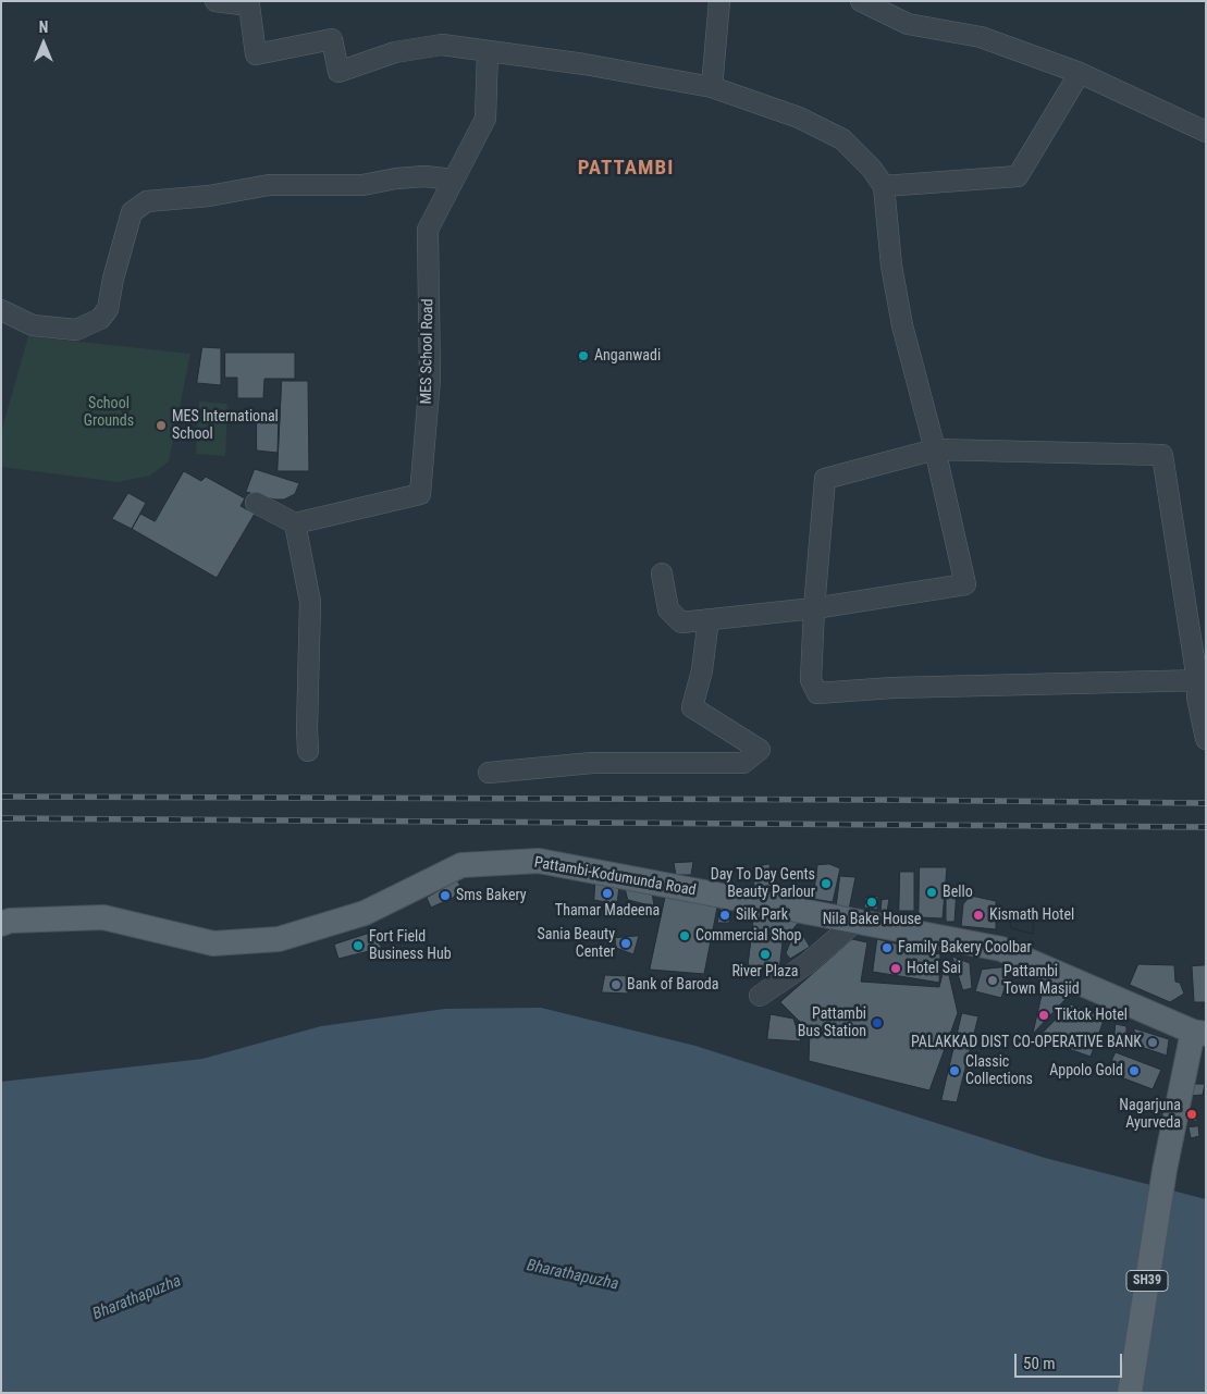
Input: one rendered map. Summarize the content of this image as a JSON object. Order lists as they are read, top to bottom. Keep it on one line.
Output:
{"streets":{"main road":["Pattambi-Kodumunda Road","SH39"],"street":["MES School Road"]},"crossings":[["Pattambi-Kodumunda Road","SH39"]],"districts":["PATTAMBI"],"water":["Bharathapuzha"],"parks":["School Grounds"],"places":["Anganwadi","MES International School","Day To Day Gents Beauty Parlour","Bello","Thamar Madeena","Sms Bakery","Nila Bake House","Silk Park","Kismath Hotel","Commercial Shop","Sania Beauty Center","Fort Field Business Hub","Family Bakery Coolbar","River Plaza","Hotel Sai","Pattambi Town Masjid","Bank of Baroda","Tiktok Hotel","Pattambi Bus Station","PALAKKAD DIST CO-OPERATIVE BANK","Classic Collections","Appolo Gold","Nagarjuna Ayurveda"],"scale_bar":"50 m","north":"top"}
